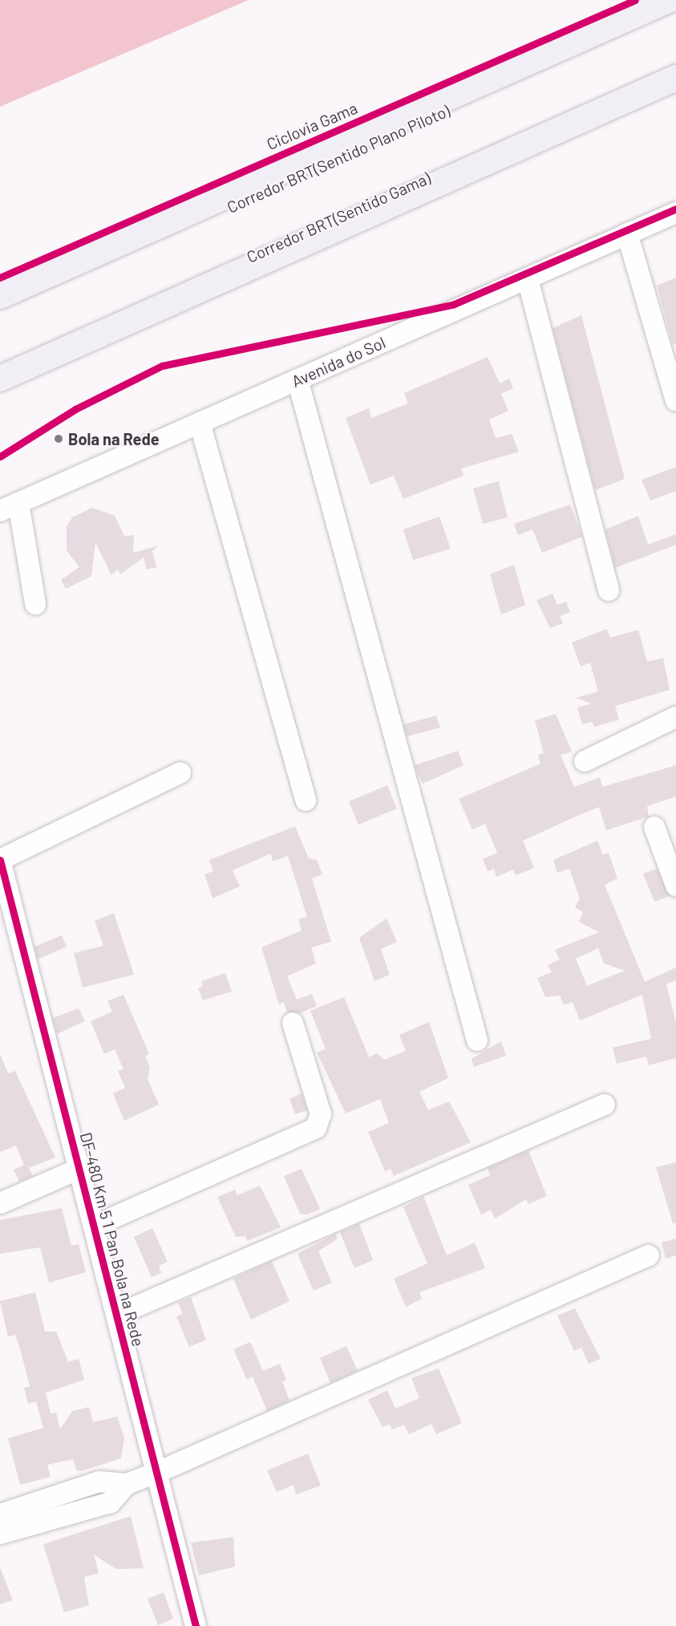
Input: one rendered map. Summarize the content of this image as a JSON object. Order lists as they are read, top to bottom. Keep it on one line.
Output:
{"streets":{"street":["Corredor BRT(Sentido Plano Piloto)","Corredor BRT(Sentido Gama)","Avenida do Sol","DF-480 Km 5 1 Pan Bola na Rede"],"cycle path":["Ciclovia Gama"]},"places":["Bola na Rede"]}
